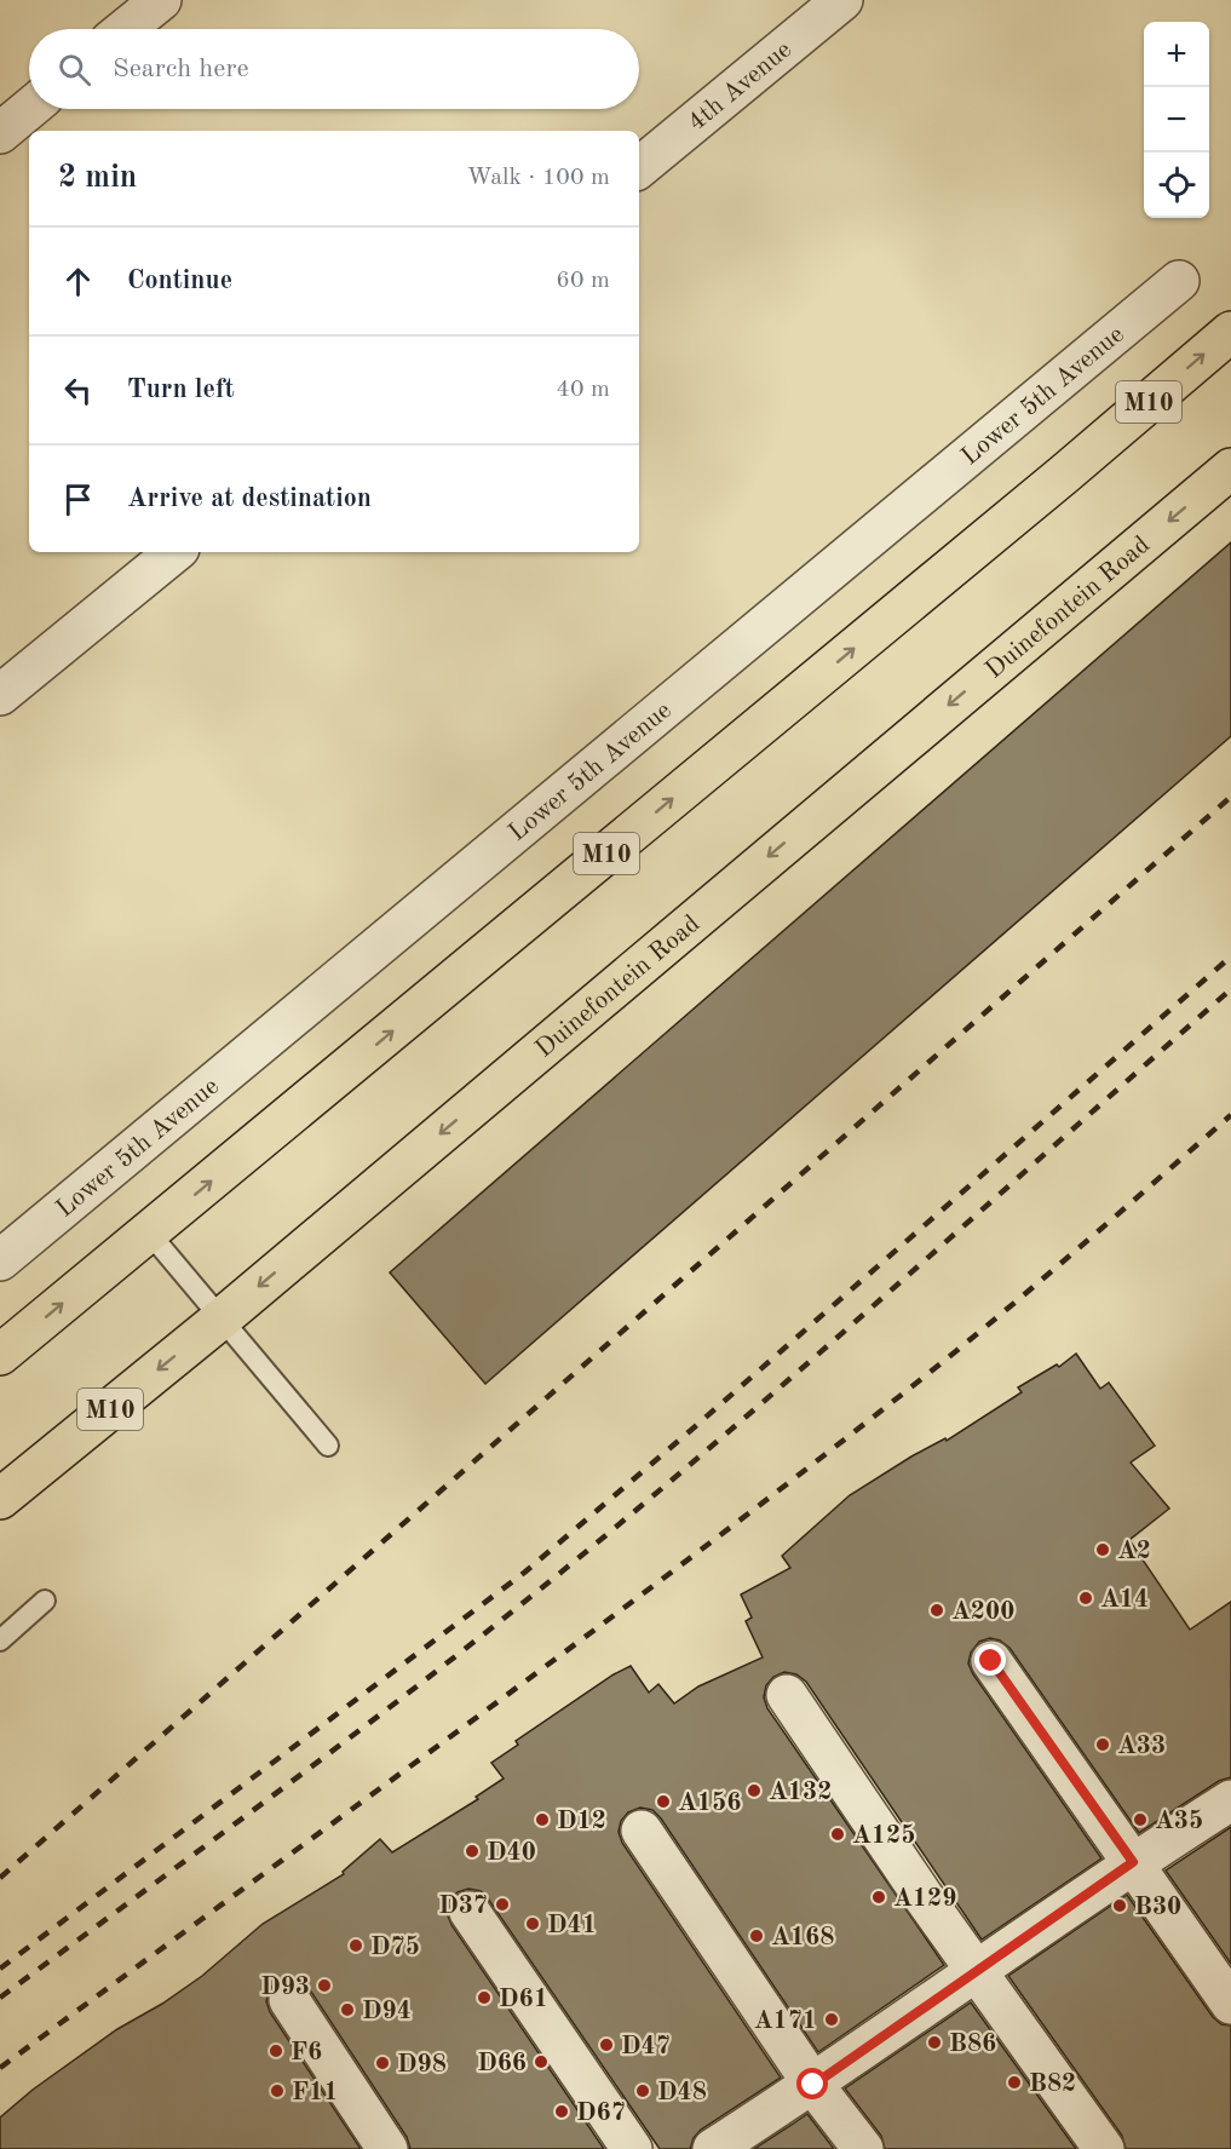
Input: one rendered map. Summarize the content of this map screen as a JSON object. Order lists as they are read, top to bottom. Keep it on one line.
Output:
{"streets":{"main road":["M10","Duinefontein Road"],"street":["4th Avenue","Lower 5th Avenue"]},"places":["A2","A14","A200","A33","A132","A156","D12","A35","A125","D40","A129","D37","B30","D41","A168","D75","D93","D61","D94","A171","B86","D47","F6","D66","D98","B82","F11","D48","D67"],"page":{"map_buttons":["+","−"],"search":"Search here","heading":["2 min","Walk · 100 m"],"list":[["Continue","60 m"],["Turn left","40 m"],"Arrive at destination"]}}
